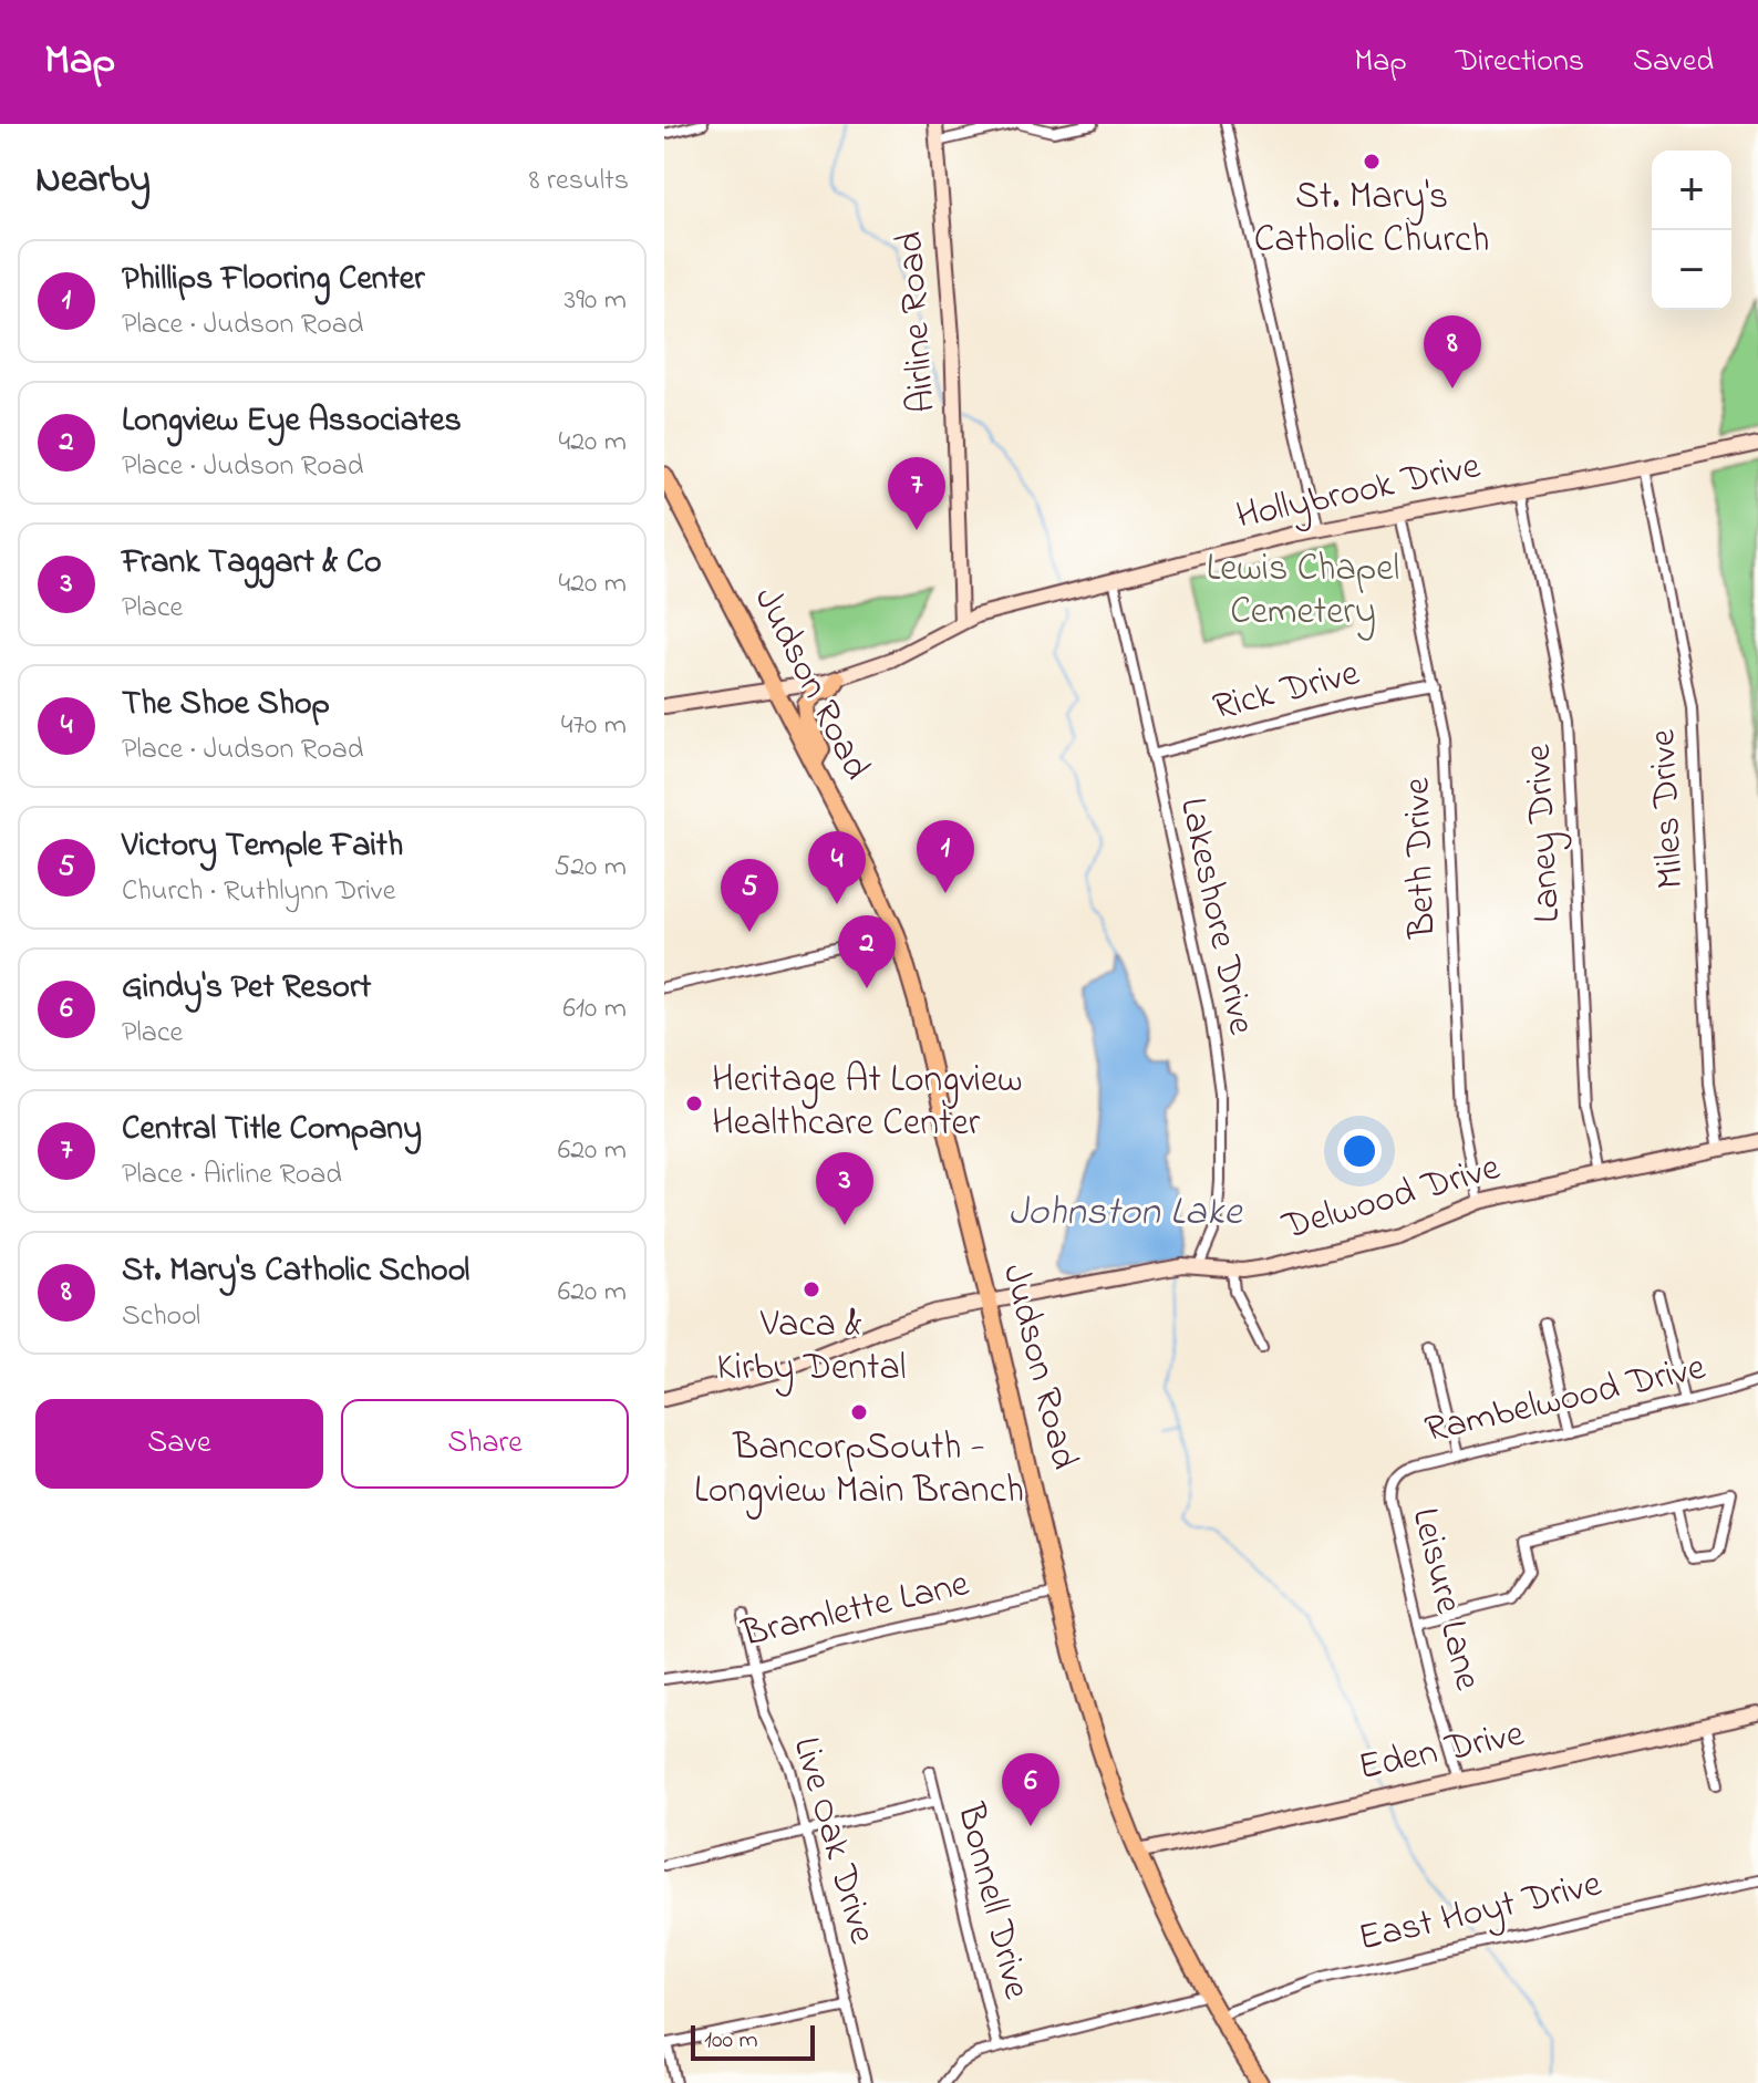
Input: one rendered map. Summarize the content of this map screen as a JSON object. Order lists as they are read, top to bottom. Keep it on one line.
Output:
{"streets":{"main road":["Judson Road"],"street":["Airline Road","Hollybrook Drive","Rick Drive","Miles Drive","Laney Drive","Beth Drive","Lakeshore Drive","Delwood Drive","Rambelwood Drive","Leisure Lane","Bramlette Lane","Eden Drive","Live Oak Drive","Bonnell Drive","East Hoyt Drive"]},"crossings":[["Airline Road","Hollybrook Drive"],["Hollybrook Drive","Judson Road"],["Hollybrook Drive","Miles Drive"],["Hollybrook Drive","Laney Drive"],["Hollybrook Drive","Beth Drive"],["Hollybrook Drive","Lakeshore Drive"],["Judson Road","Delwood Drive"],["Judson Road","Bramlette Lane"],["Judson Road","Eden Drive"],["Judson Road","East Hoyt Drive"],["Rick Drive","Beth Drive"],["Rick Drive","Lakeshore Drive"],["Miles Drive","Delwood Drive"],["Laney Drive","Delwood Drive"],["Beth Drive","Delwood Drive"],["Lakeshore Drive","Delwood Drive"],["Rambelwood Drive","Leisure Lane"],["Leisure Lane","Eden Drive"],["Bramlette Lane","Live Oak Drive"]],"water":["Johnston Lake"],"parks":["Lewis Chapel Cemetery"],"places":["St. Mary's Catholic Church","Heritage At Longview Healthcare Center","Vaca & Kirby Dental","BancorpSouth - Longview Main Branch"],"scale_bar":"100 m","page":{"header":"Map","nav":["Map","Directions","Saved"],"heading":["Nearby","8 results"],"map_buttons":["+","−"],"list":[{"mark":"1","name":"Phillips Flooring Center","note":"Place · Judson Road","value":"390 m"},{"mark":"2","name":"Longview Eye Associates","note":"Place · Judson Road","value":"420 m"},{"mark":"3","name":"Frank Taggart & Co","note":"Place","value":"420 m"},{"mark":"4","name":"The Shoe Shop","note":"Place · Judson Road","value":"470 m"},{"mark":"5","name":"Victory Temple Faith","note":"Church · Ruthlynn Drive","value":"520 m"},{"mark":"6","name":"Gindy's Pet Resort","note":"Place","value":"610 m"},{"mark":"7","name":"Central Title Company","note":"Place · Airline Road","value":"620 m"},{"mark":"8","name":"St. Mary's Catholic School","note":"School","value":"620 m"}],"pins":["8","7","1","4","5","2","3","6"],"buttons":["Save","Share"],"scale":"100 m"}}
